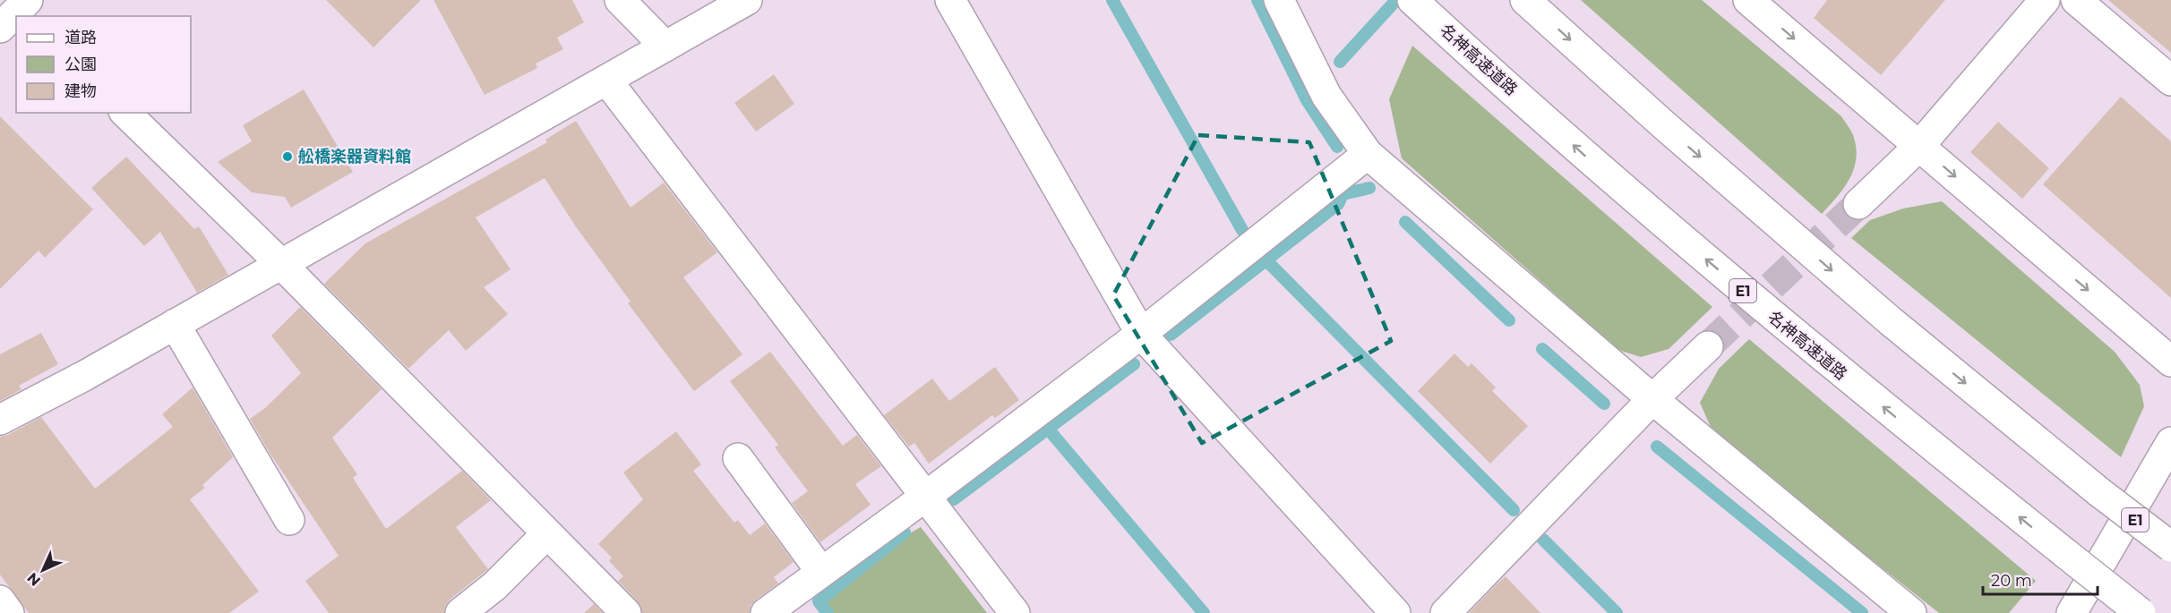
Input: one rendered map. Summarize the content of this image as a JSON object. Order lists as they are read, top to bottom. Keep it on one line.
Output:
{"streets":{"main road":["名神高速道路","E1"]},"places":["舩橋楽器資料館"],"legend":["道路","公園","建物"],"scale_bar":"20 m","north":"bottom left"}
